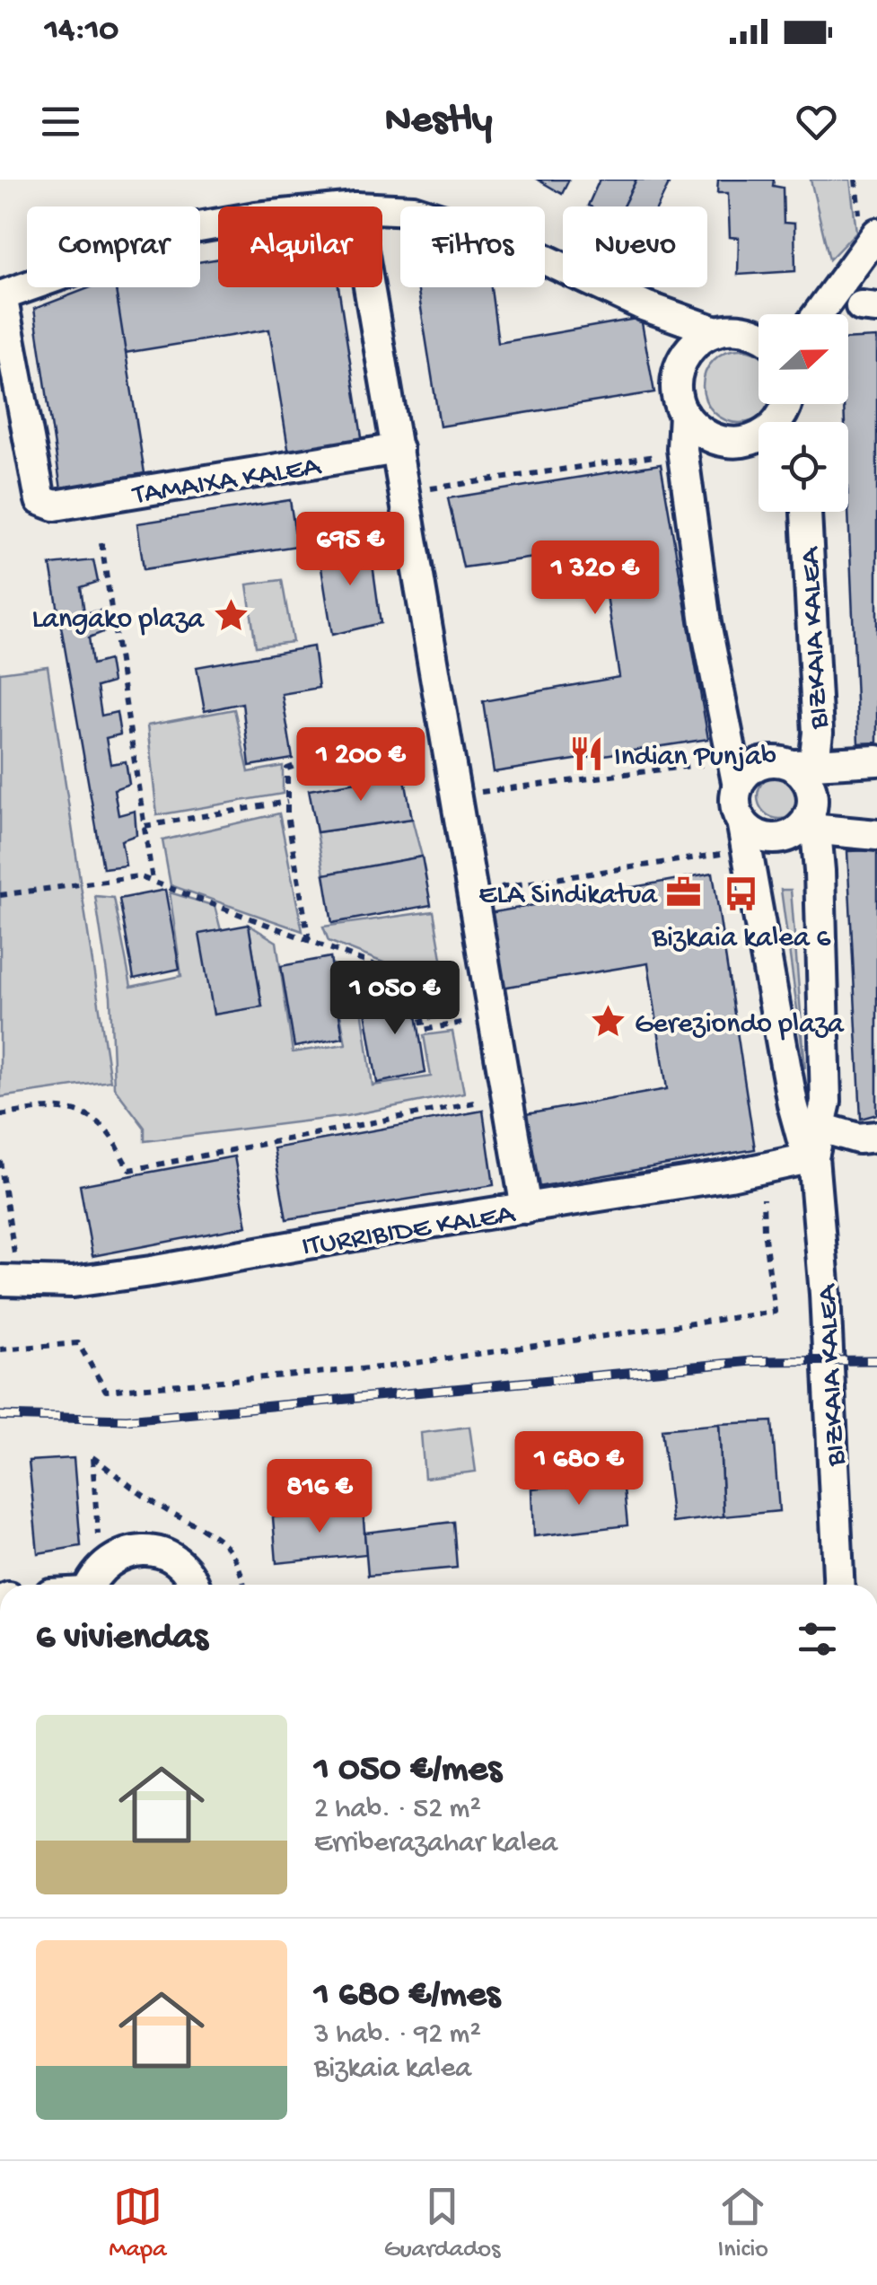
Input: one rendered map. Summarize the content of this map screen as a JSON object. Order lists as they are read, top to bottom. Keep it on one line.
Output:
{"streets":{"street":["TAMAIXA KALEA","BIZKAIA KALEA","ITURRIBIDE KALEA"]},"crossings":[["BIZKAIA KALEA","ITURRIBIDE KALEA"]],"places":{"place":["Langako plaza","Gereziondo plaza"],"restaurant":["Indian Punjab"],"office":["ELA Sindikatua"],"bus stop":["Bizkaia kalea 6"]},"north":"right","page":{"status":"14:10","header":"Nestly","chip":["Comprar","Alquilar","Filtros","Nuevo"],"price":["695 €","1 320 €","1 200 €","1 050 €","1 680 €","816 €"],"heading":"6 viviendas","list":[{"name":"1 050 €/mes","note":"2 hab. · 52 m² · Erriberazahar kalea"},{"name":"1 680 €/mes","note":"3 hab. · 92 m² · Bizkaia kalea"}],"tabs":["Mapa","Guardados","Inicio"]}}
